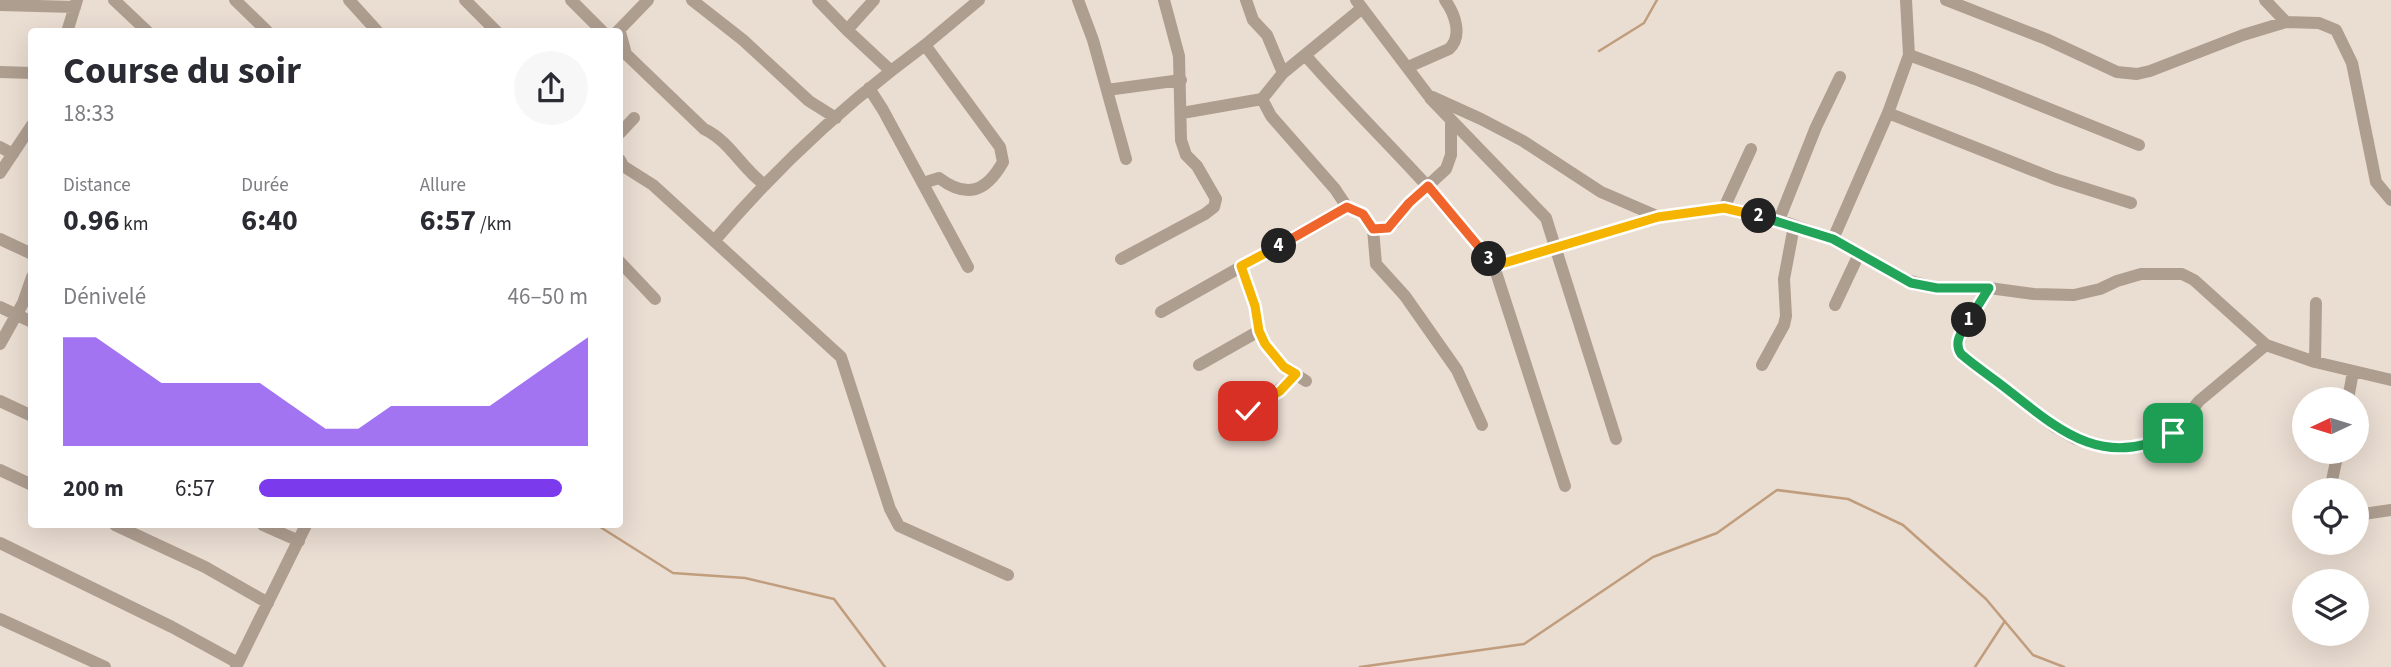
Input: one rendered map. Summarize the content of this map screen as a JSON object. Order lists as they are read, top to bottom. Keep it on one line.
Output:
{"north":"left","page":{"heading":["Course du soir","18:33"],"stats":[["Distance","0.96 km"],["Durée","6:40"],["Allure","6:57 /km"]],"pins":["2","4","3","1"],"chart":["Dénivelé","46–50 m"],"list":[{"name":"200 m","note":"6:57"}]}}
